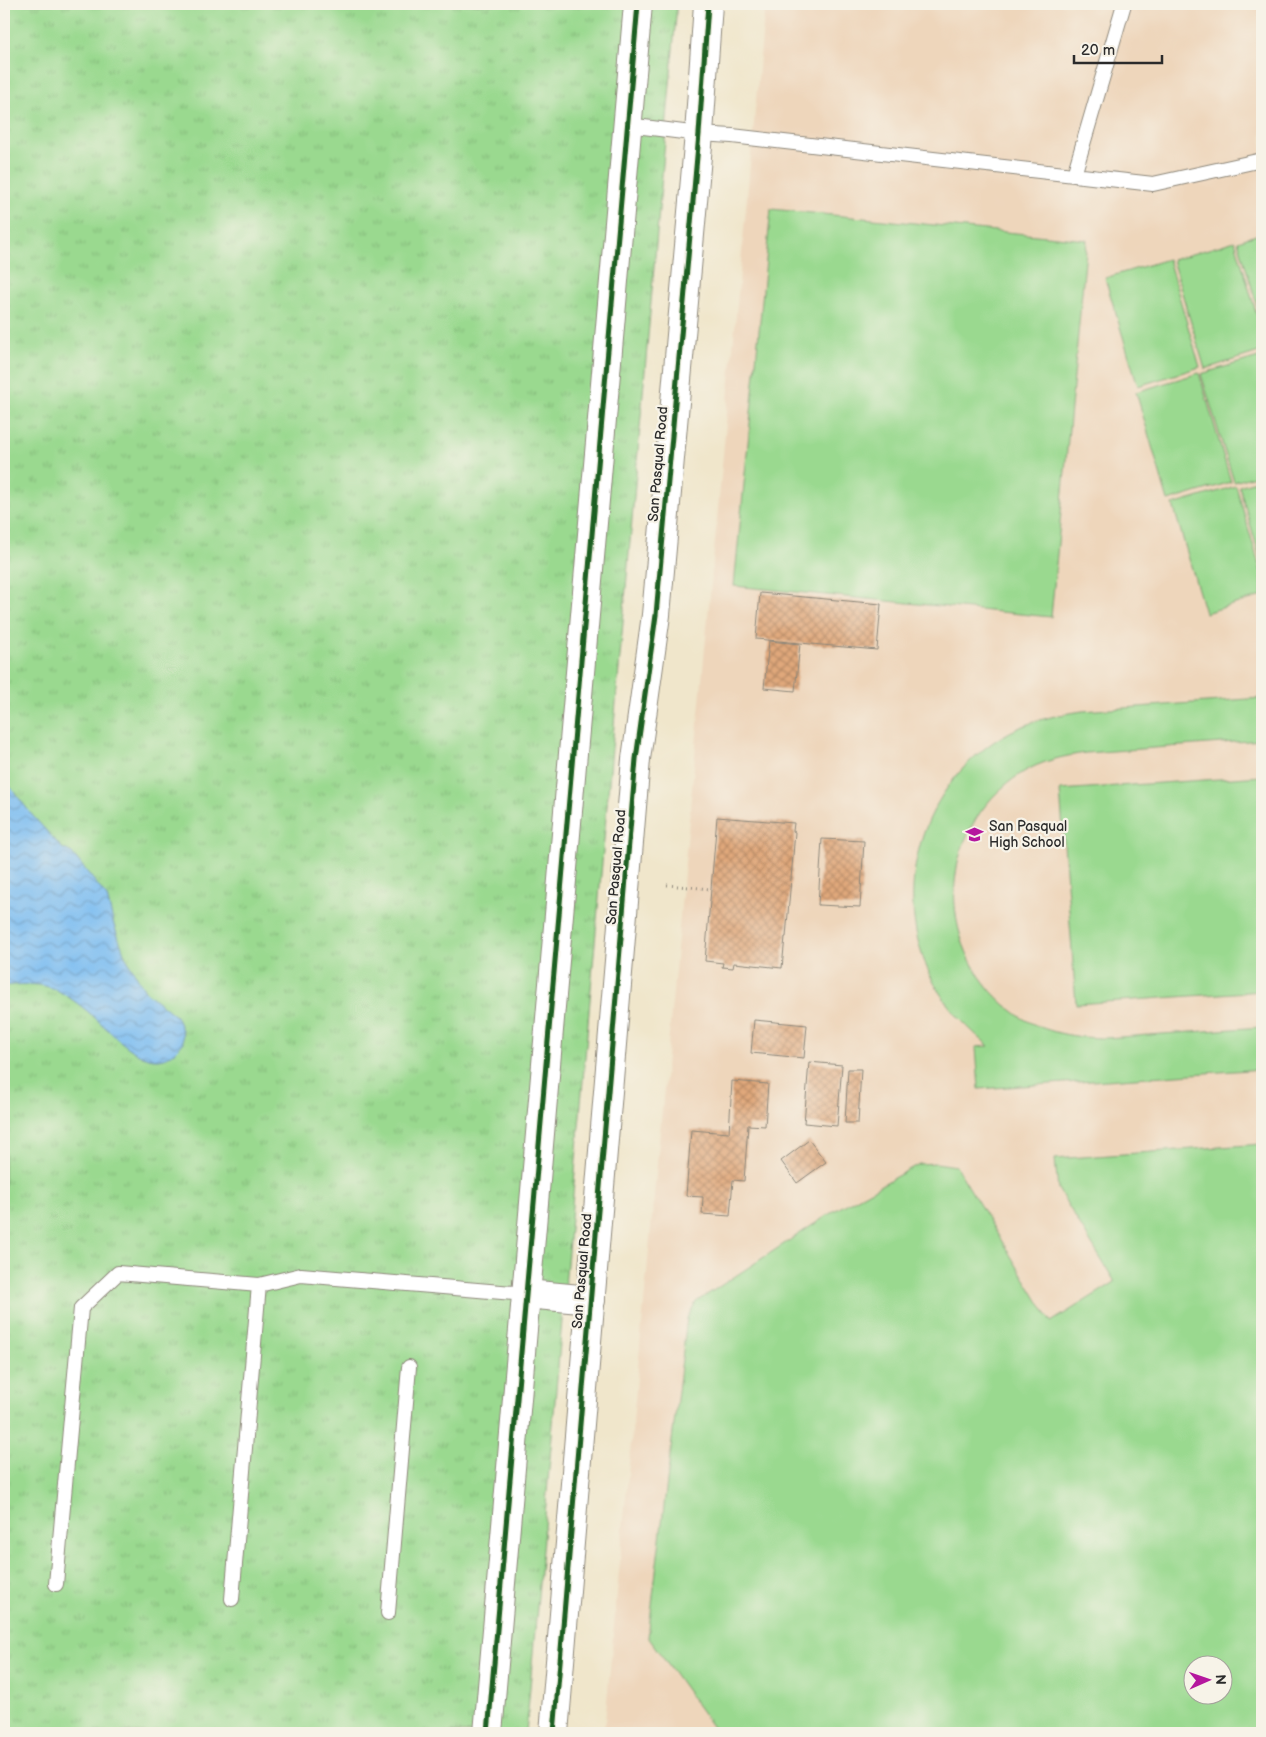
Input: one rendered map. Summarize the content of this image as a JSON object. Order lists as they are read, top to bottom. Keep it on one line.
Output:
{"streets":{"main road":["San Pasqual Road"]},"places":{"school or university":["San Pasqual High School"]},"scale_bar":"20 m","north":"right"}
